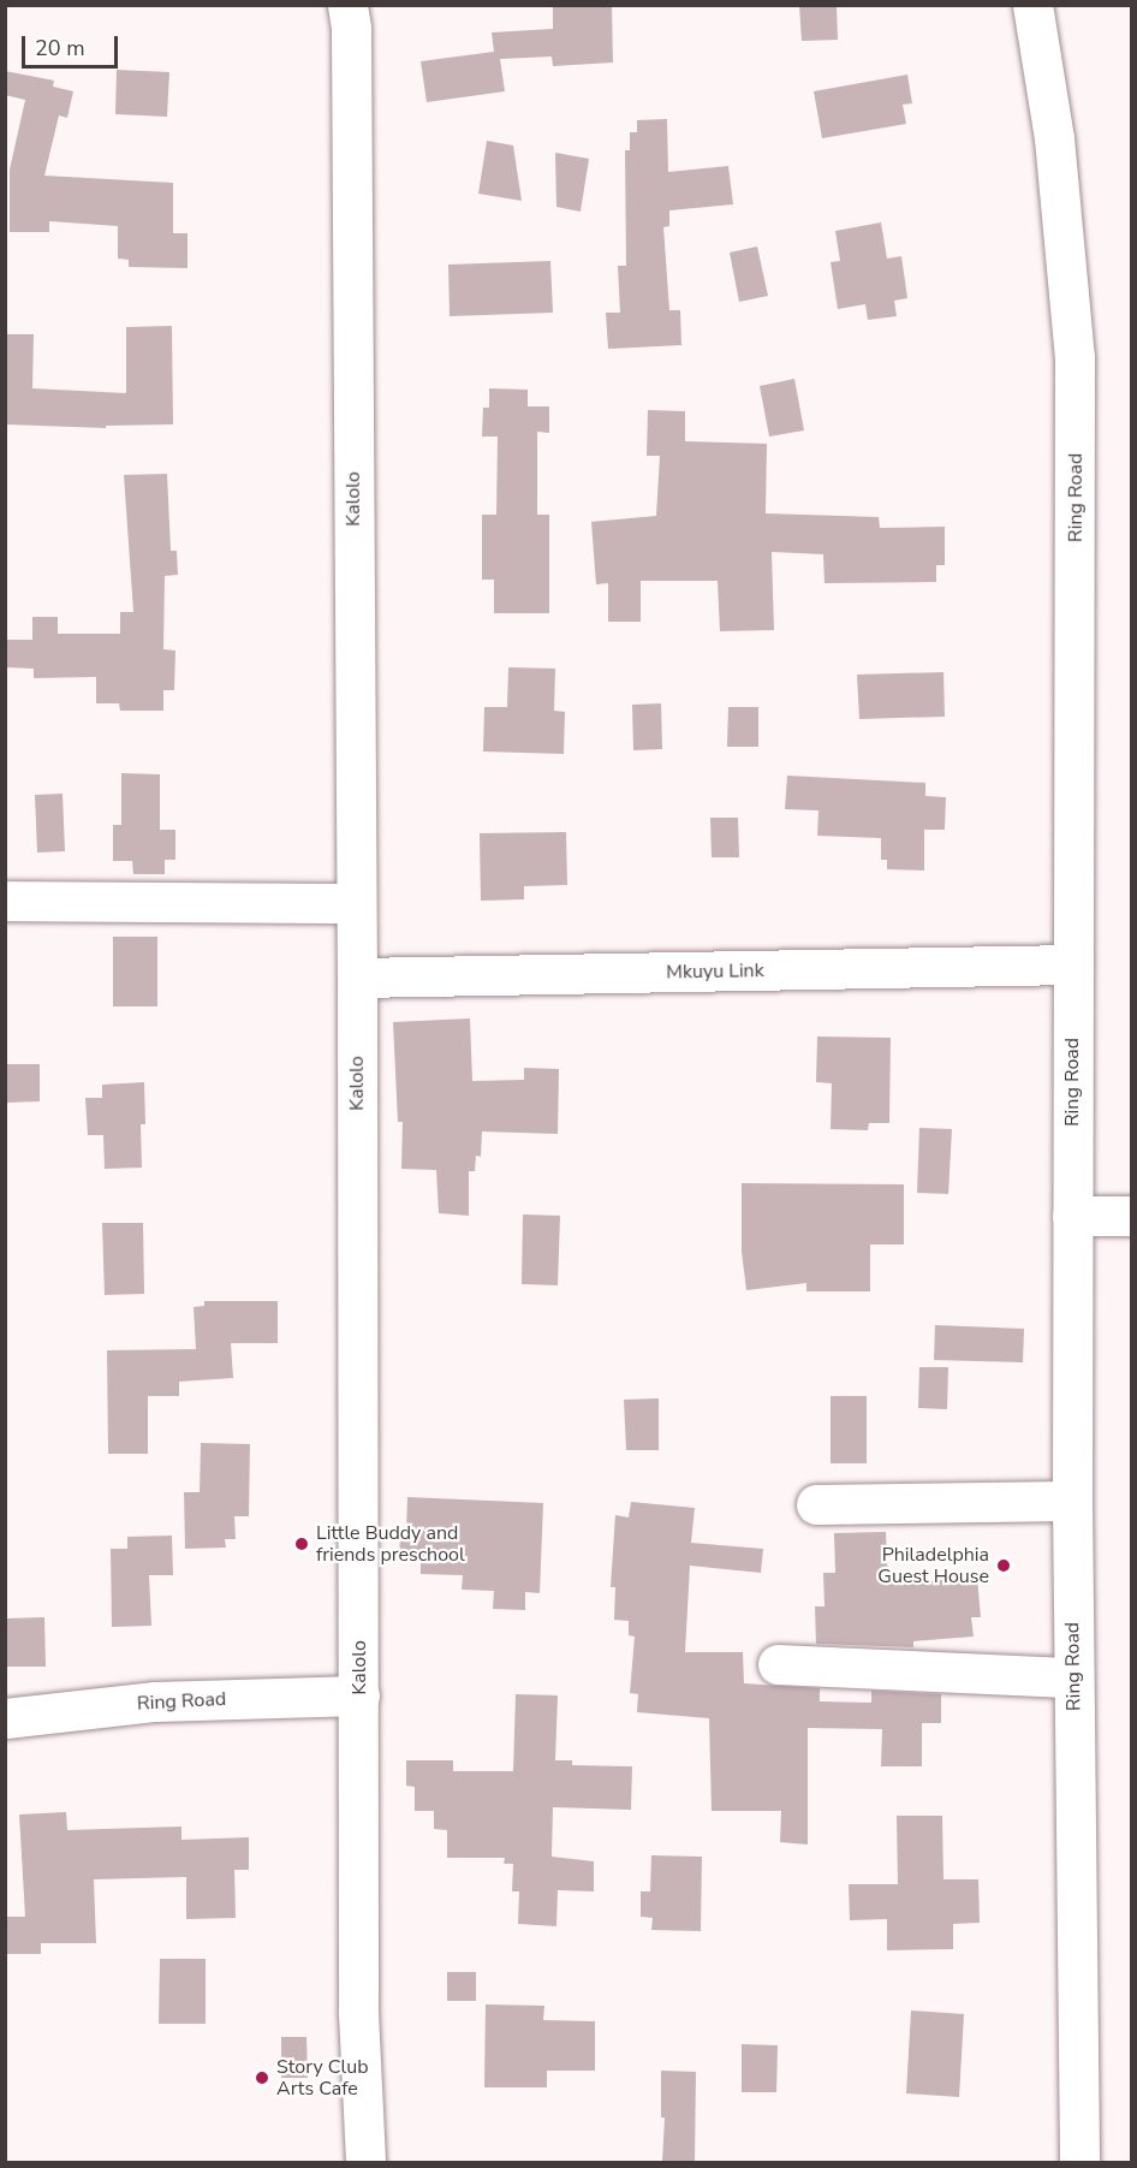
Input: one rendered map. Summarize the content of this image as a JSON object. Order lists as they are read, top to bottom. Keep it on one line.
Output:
{"streets":{"street":["Ring Road","Kalolo","Mkuyu Link"]},"crossings":[["Ring Road","Kalolo"],["Ring Road","Mkuyu Link"],["Kalolo","Mkuyu Link"]],"places":["Little Buddy and friends preschool","Philadelphia Guest House","Story Club Arts Cafe"],"scale_bar":"20 m"}
